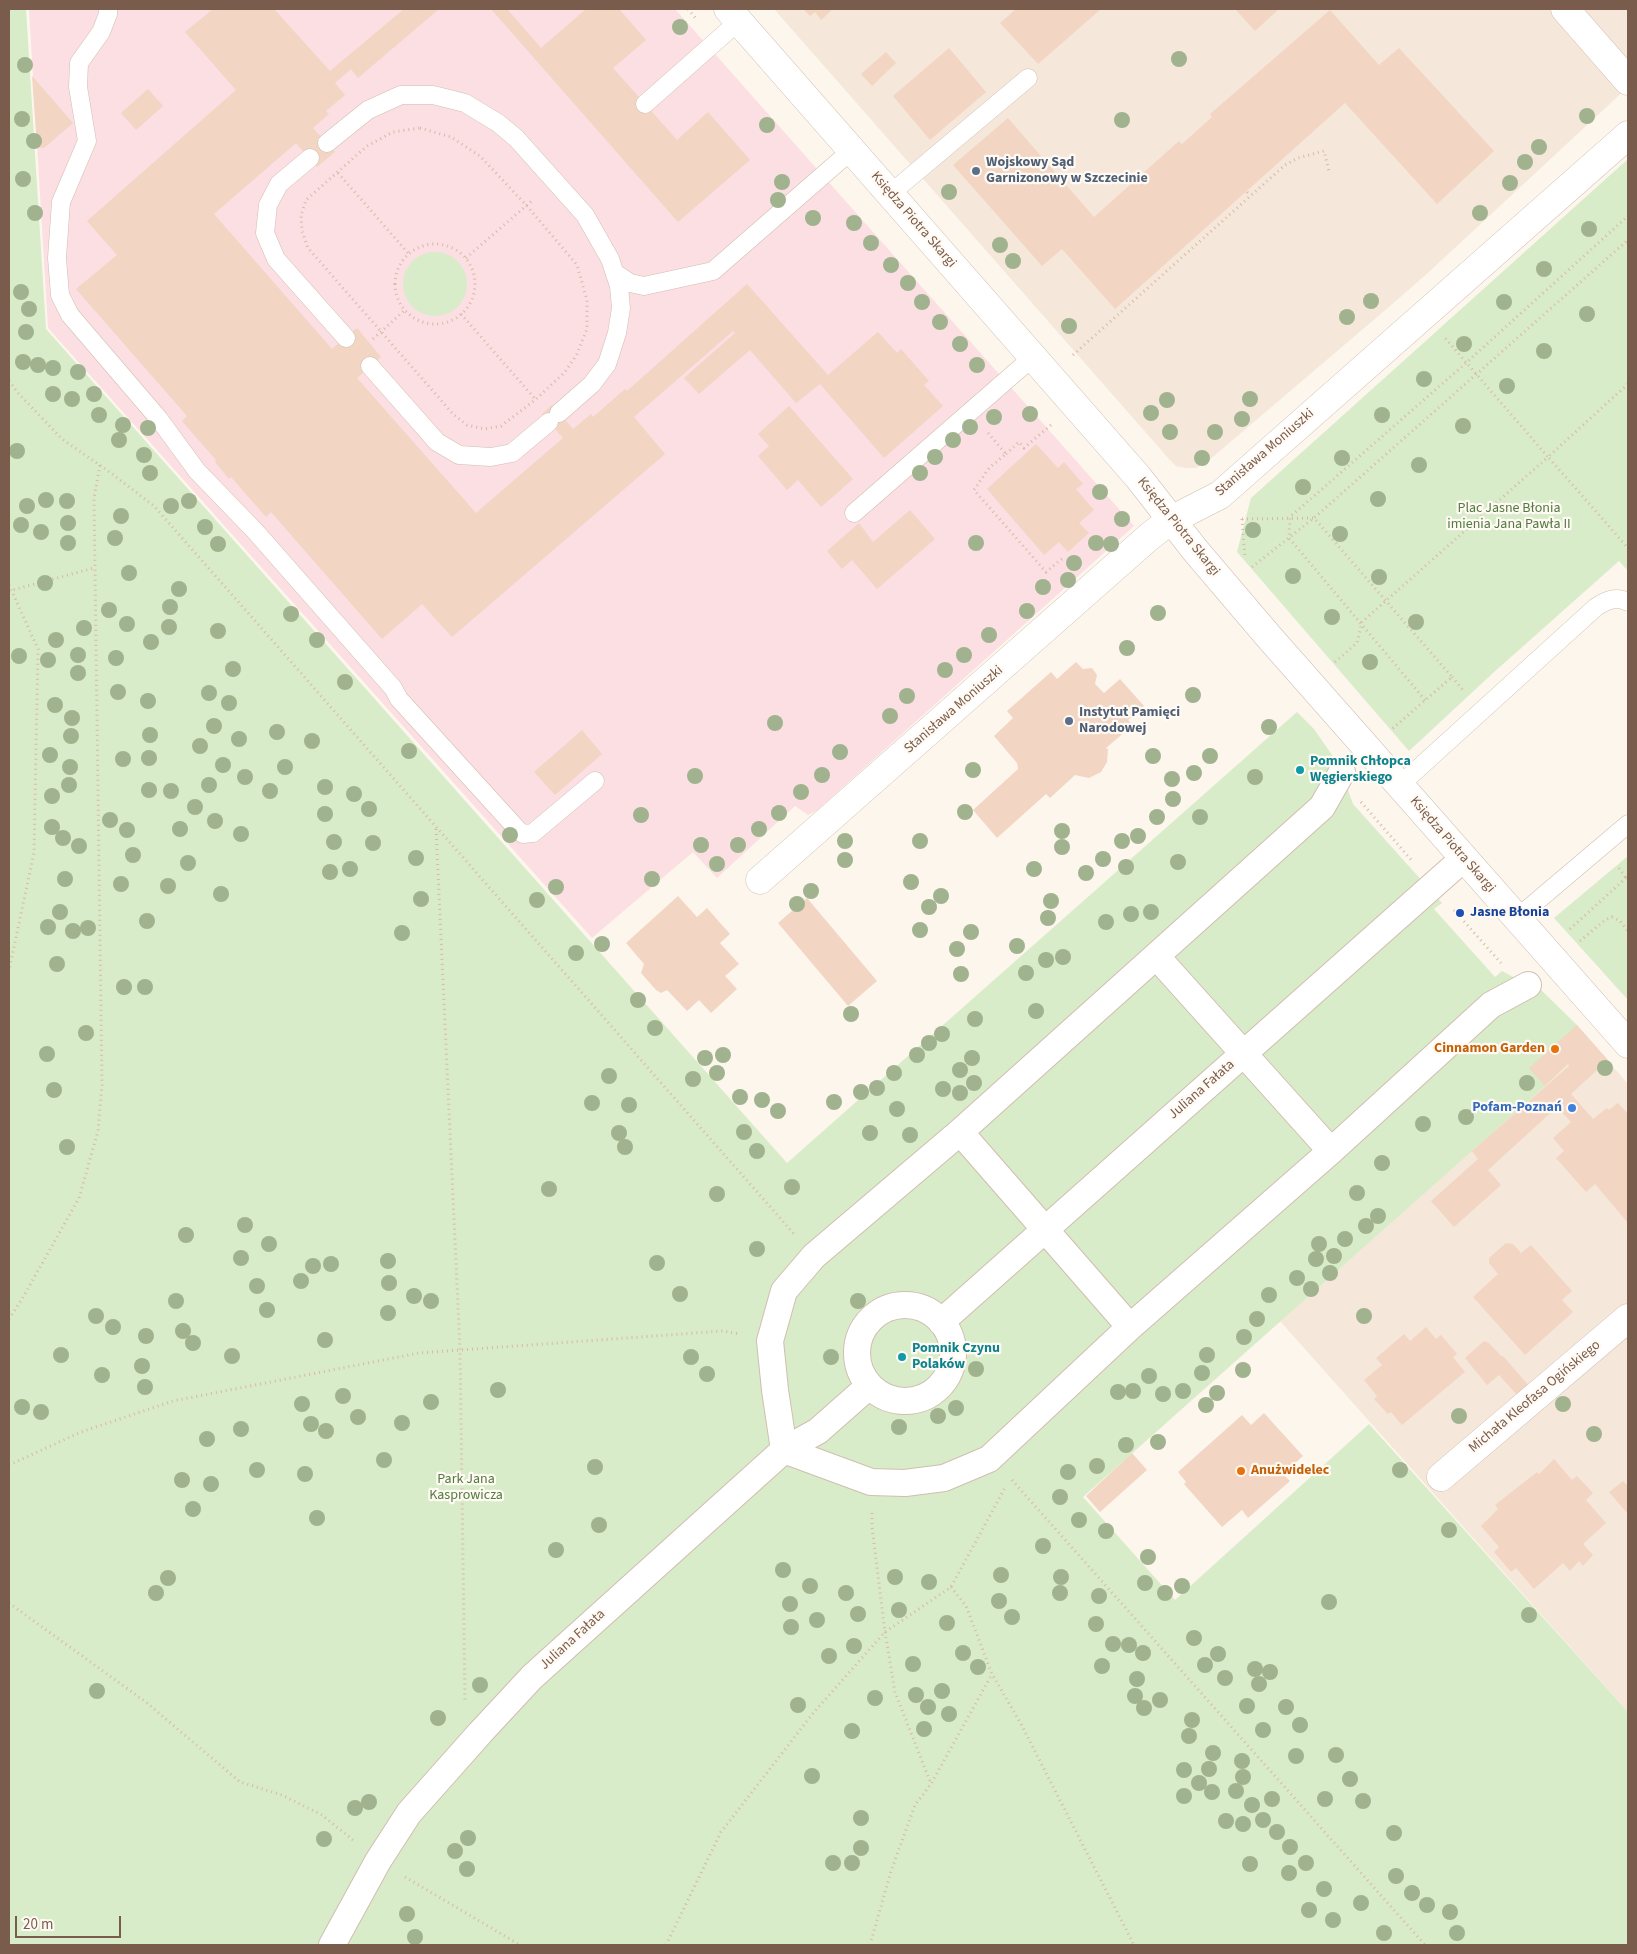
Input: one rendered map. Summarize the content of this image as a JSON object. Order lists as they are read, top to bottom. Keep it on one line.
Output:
{"streets":{"street":["Księdza Piotra Skargi","Stanisława Moniuszki","Juliana Fałata","Michała Kleofasa Ogińskiego"]},"crossings":[["Księdza Piotra Skargi","Stanisława Moniuszki"],["Księdza Piotra Skargi","Juliana Fałata"]],"parks":["Plac Jasne Błonia imienia Jana Pawła II","Park Jana Kasprowicza"],"places":["Wojskowy Sąd Garnizonowy w Szczecinie","Instytut Pamięci Narodowej","Pomnik Chłopca Węgierskiego","Jasne Błonia","Cinnamon Garden","Pofam-Poznań","Pomnik Czynu Polaków","Anużwidelec"],"scale_bar":"20 m"}
